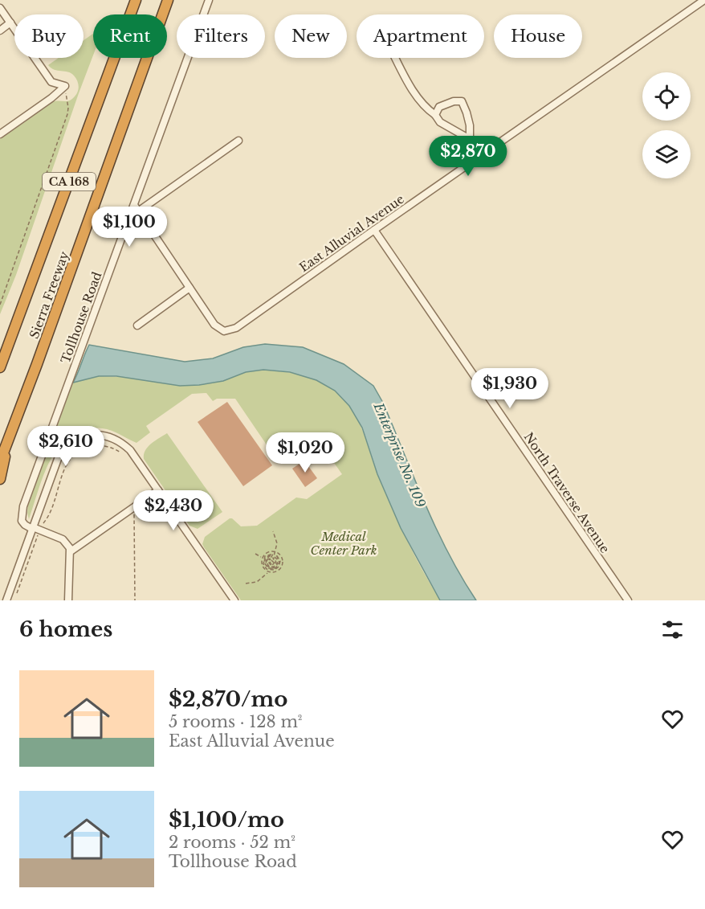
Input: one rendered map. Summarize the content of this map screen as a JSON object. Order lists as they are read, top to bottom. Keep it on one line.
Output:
{"streets":{"highway":["CA 168","Sierra Freeway"],"street":["East Alluvial Avenue","Tollhouse Road","North Traverse Avenue"]},"crossings":[["East Alluvial Avenue","North Traverse Avenue"]],"water":["Enterprise No. 109"],"parks":["Medical Center Park"],"page":{"chip":["Buy","Rent","Filters","New","Apartment","House"],"price":["$2,870","$1,100","$1,930","$2,610","$1,020","$2,430"],"heading":"6 homes","list":[{"name":"$2,870/mo","note":"5 rooms · 128 m² · East Alluvial Avenue"},{"name":"$1,100/mo","note":"2 rooms · 52 m² · Tollhouse Road"}]}}
